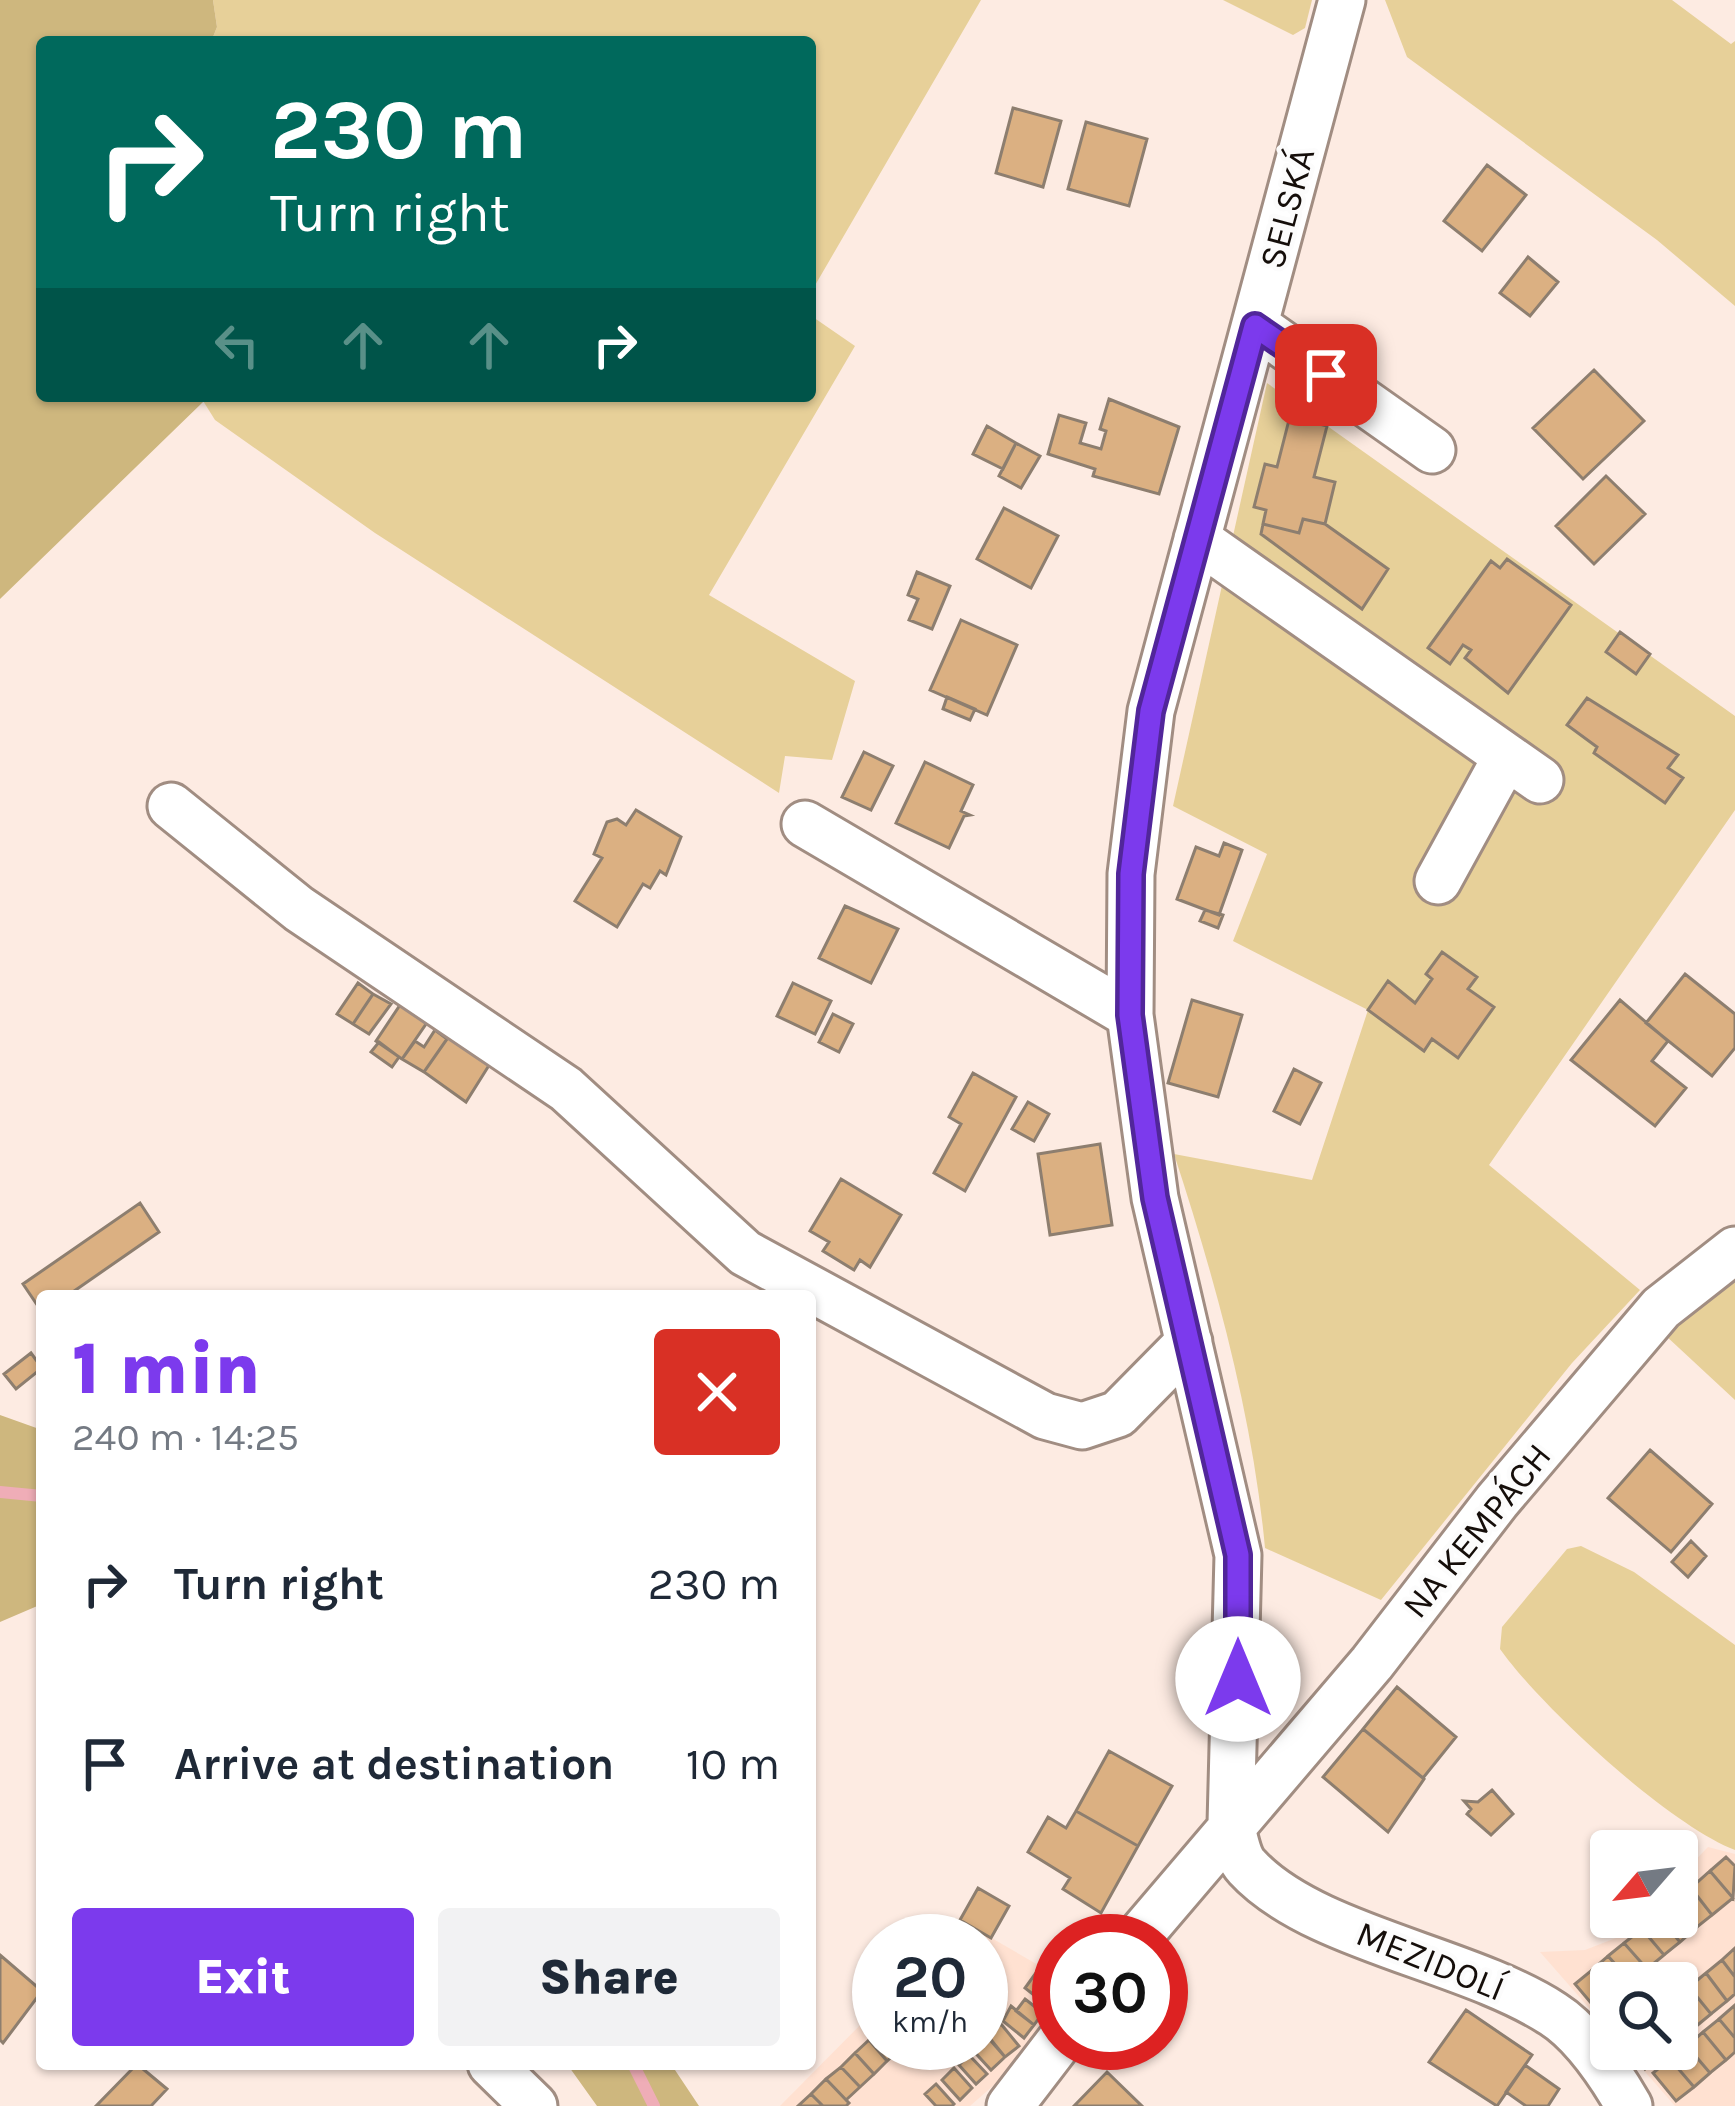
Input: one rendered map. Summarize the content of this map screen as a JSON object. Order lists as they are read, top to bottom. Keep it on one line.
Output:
{"streets":{"street":["SELSKÁ","NA KEMPÁCH","MEZIDOLÍ"]},"crossings":[["SELSKÁ","NA KEMPÁCH"],["SELSKÁ","MEZIDOLÍ"],["NA KEMPÁCH","MEZIDOLÍ"]],"north":"bottom left","page":{"turn":["230 m","Turn right"],"heading":["1 min","240 m · 14:25"],"list":[{"name":"Turn right","value":"230 m"},{"name":"Arrive at destination","value":"10 m"}],"buttons":["Exit","Share"],"speed":"20 km/h","limit":"30"}}
